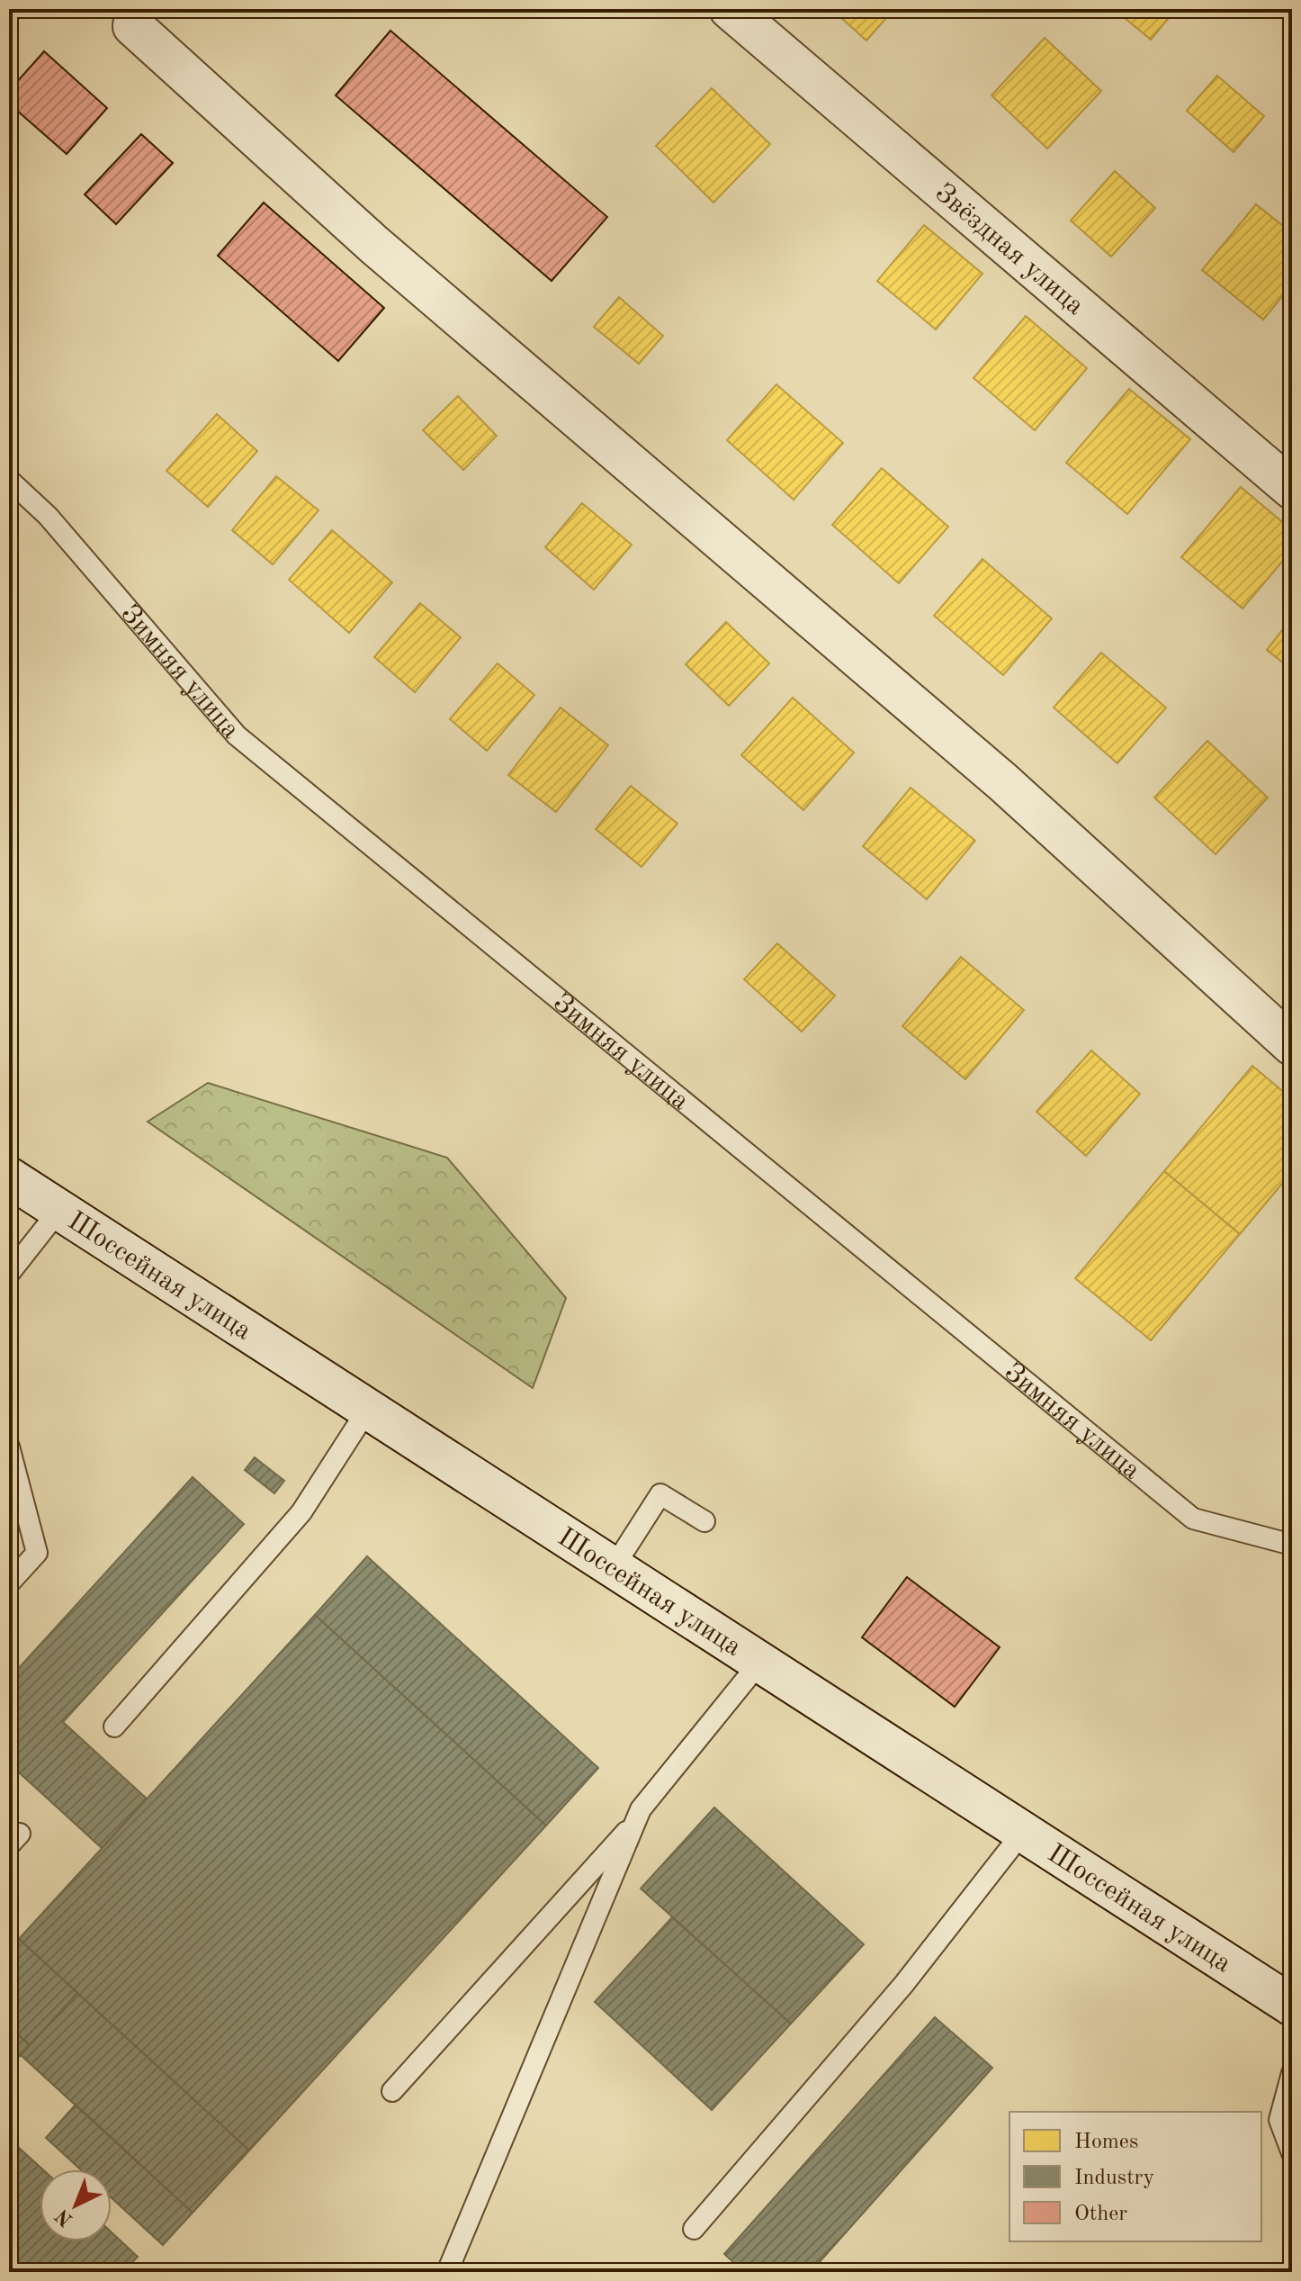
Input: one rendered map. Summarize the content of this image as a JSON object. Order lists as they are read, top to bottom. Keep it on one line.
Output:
{"streets":{"street":["Звёздная улица","Шоссейная улица"],"lane":["Зимняя улица"]},"legend":["Homes","Industry","Other"],"north":"bottom left"}
